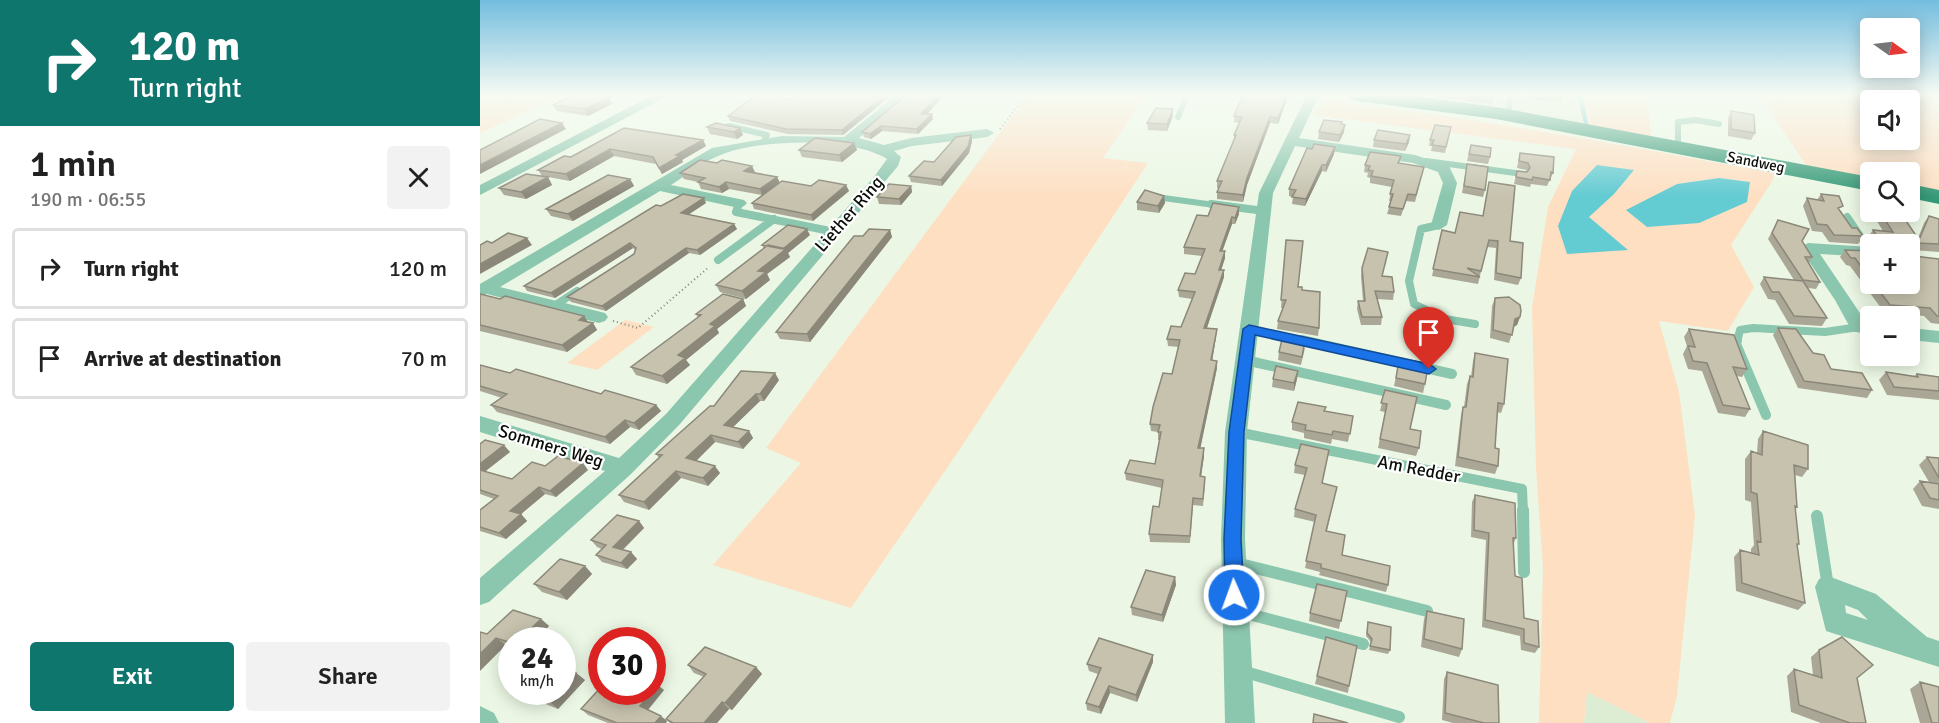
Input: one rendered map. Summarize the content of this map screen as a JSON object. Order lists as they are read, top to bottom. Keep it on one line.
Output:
{"streets":{"main road":["Sandweg"],"street":["Liether Ring","Sommers Weg"],"lane":["Am Redder"]},"crossings":[["Liether Ring","Sommers Weg"]],"north":"right","page":{"turn":["120 m","Turn right"],"map_buttons":["+","−"],"heading":["1 min","190 m · 06:55"],"list":[{"name":"Turn right","value":"120 m"},{"name":"Arrive at destination","value":"70 m"}],"speed":"24 km/h","limit":"30","buttons":["Exit","Share"]}}
